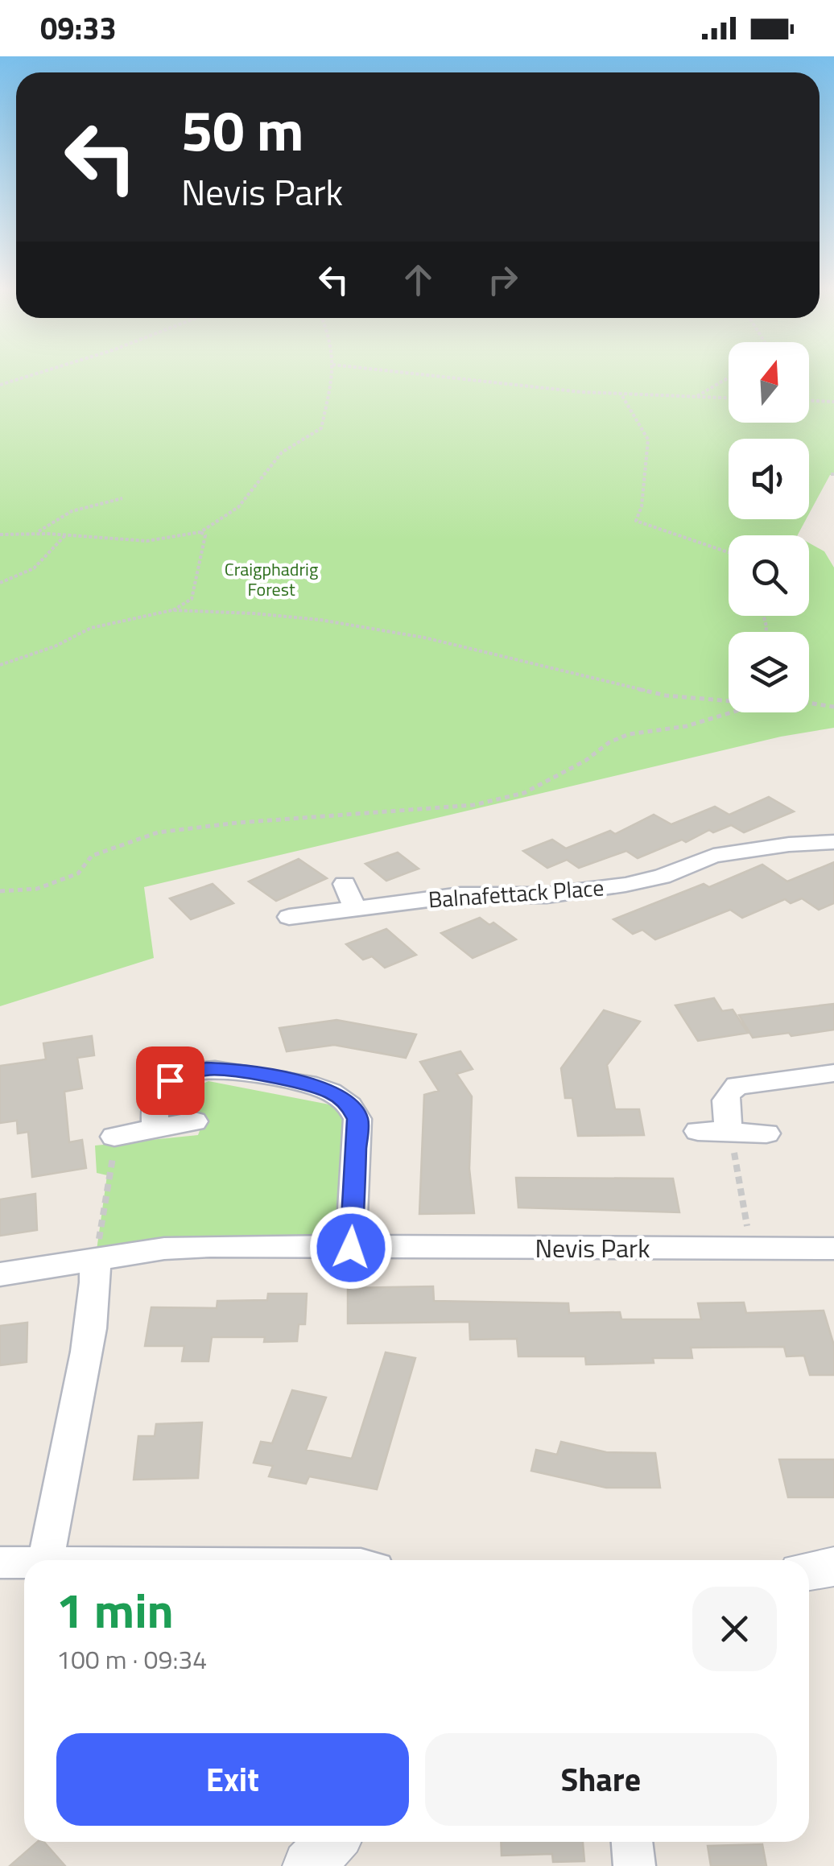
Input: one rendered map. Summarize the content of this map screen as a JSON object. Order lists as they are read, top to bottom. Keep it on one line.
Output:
{"streets":{"street":["Balnafettack Place","Nevis Park"]},"parks":["Craigphadrig Forest"],"north":"top","page":{"status":"09:33","turn":["50 m","Nevis Park"],"heading":["1 min","100 m · 09:34"],"buttons":["Exit","Share"]}}
